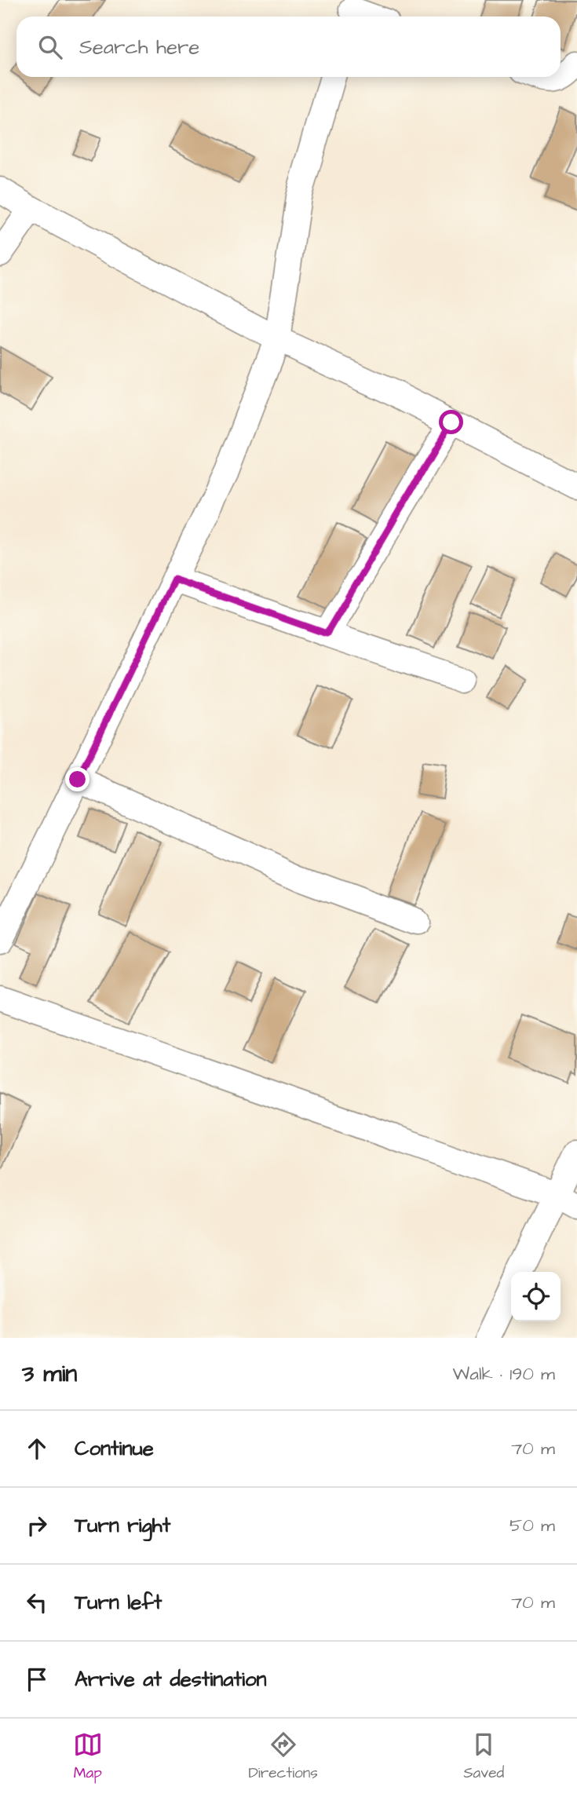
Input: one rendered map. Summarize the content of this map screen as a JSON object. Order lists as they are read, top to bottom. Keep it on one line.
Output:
{"page":{"search":"Search here","heading":["3 min","Walk · 190 m"],"list":[["Continue","70 m"],["Turn right","50 m"],["Turn left","70 m"],"Arrive at destination"],"nav":["Map","Directions","Saved"]}}
